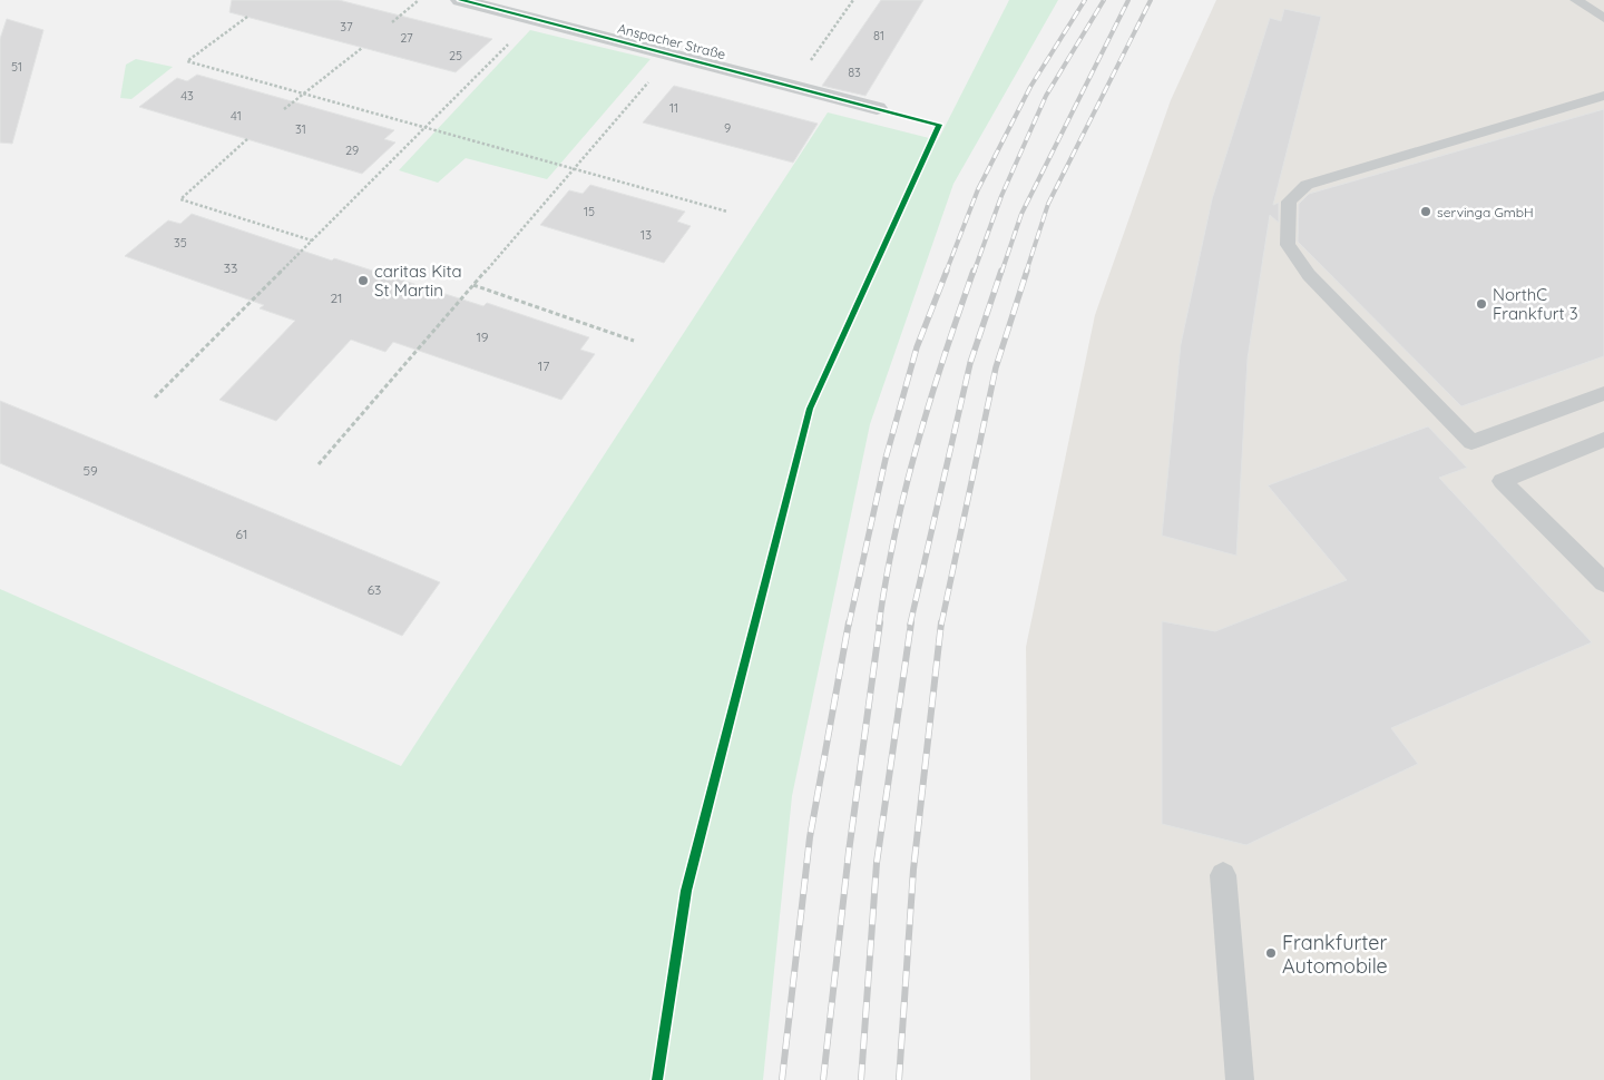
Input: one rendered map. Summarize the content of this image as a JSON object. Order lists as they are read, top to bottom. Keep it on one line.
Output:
{"streets":{"street":["Anspacher Straße"]},"places":["servinga GmbH","caritas Kita St Martin","NorthC Frankfurt 3","Frankfurter Automobile"],"house_numbers":["37","81","27","25","51","83","43","11","41","9","31","29","15","13","35","33","21","19","17","59","61","63"]}
